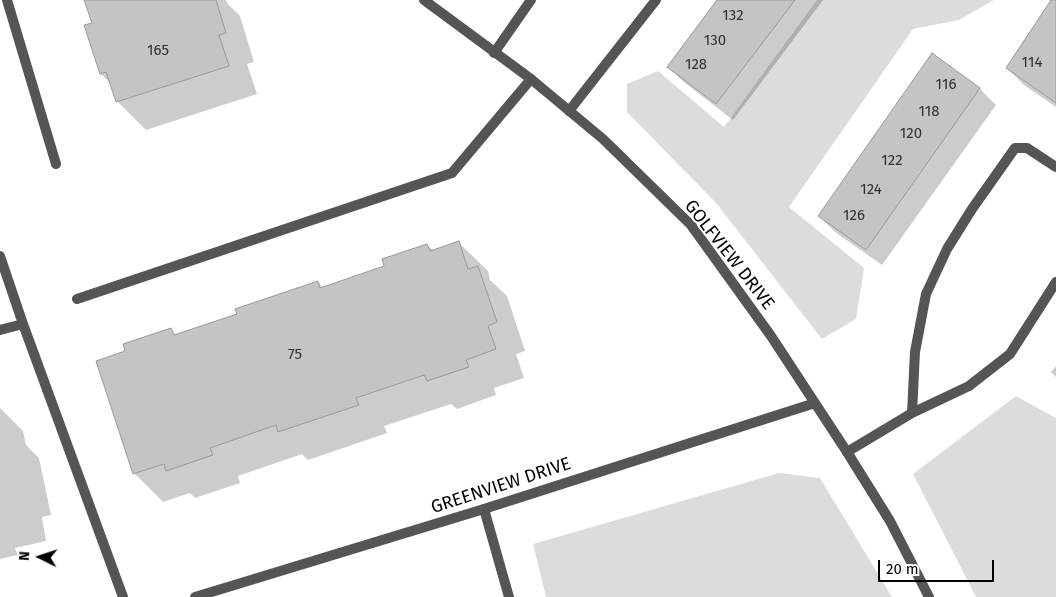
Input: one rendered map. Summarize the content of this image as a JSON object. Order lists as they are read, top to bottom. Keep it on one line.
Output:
{"streets":{"street":["GOLFVIEW DRIVE","GREENVIEW DRIVE"]},"crossings":[["GOLFVIEW DRIVE","GREENVIEW DRIVE"]],"house_numbers":["132","130","165","114","128","116","118","120","122","124","126","75"],"scale_bar":"20 m","north":"left"}
